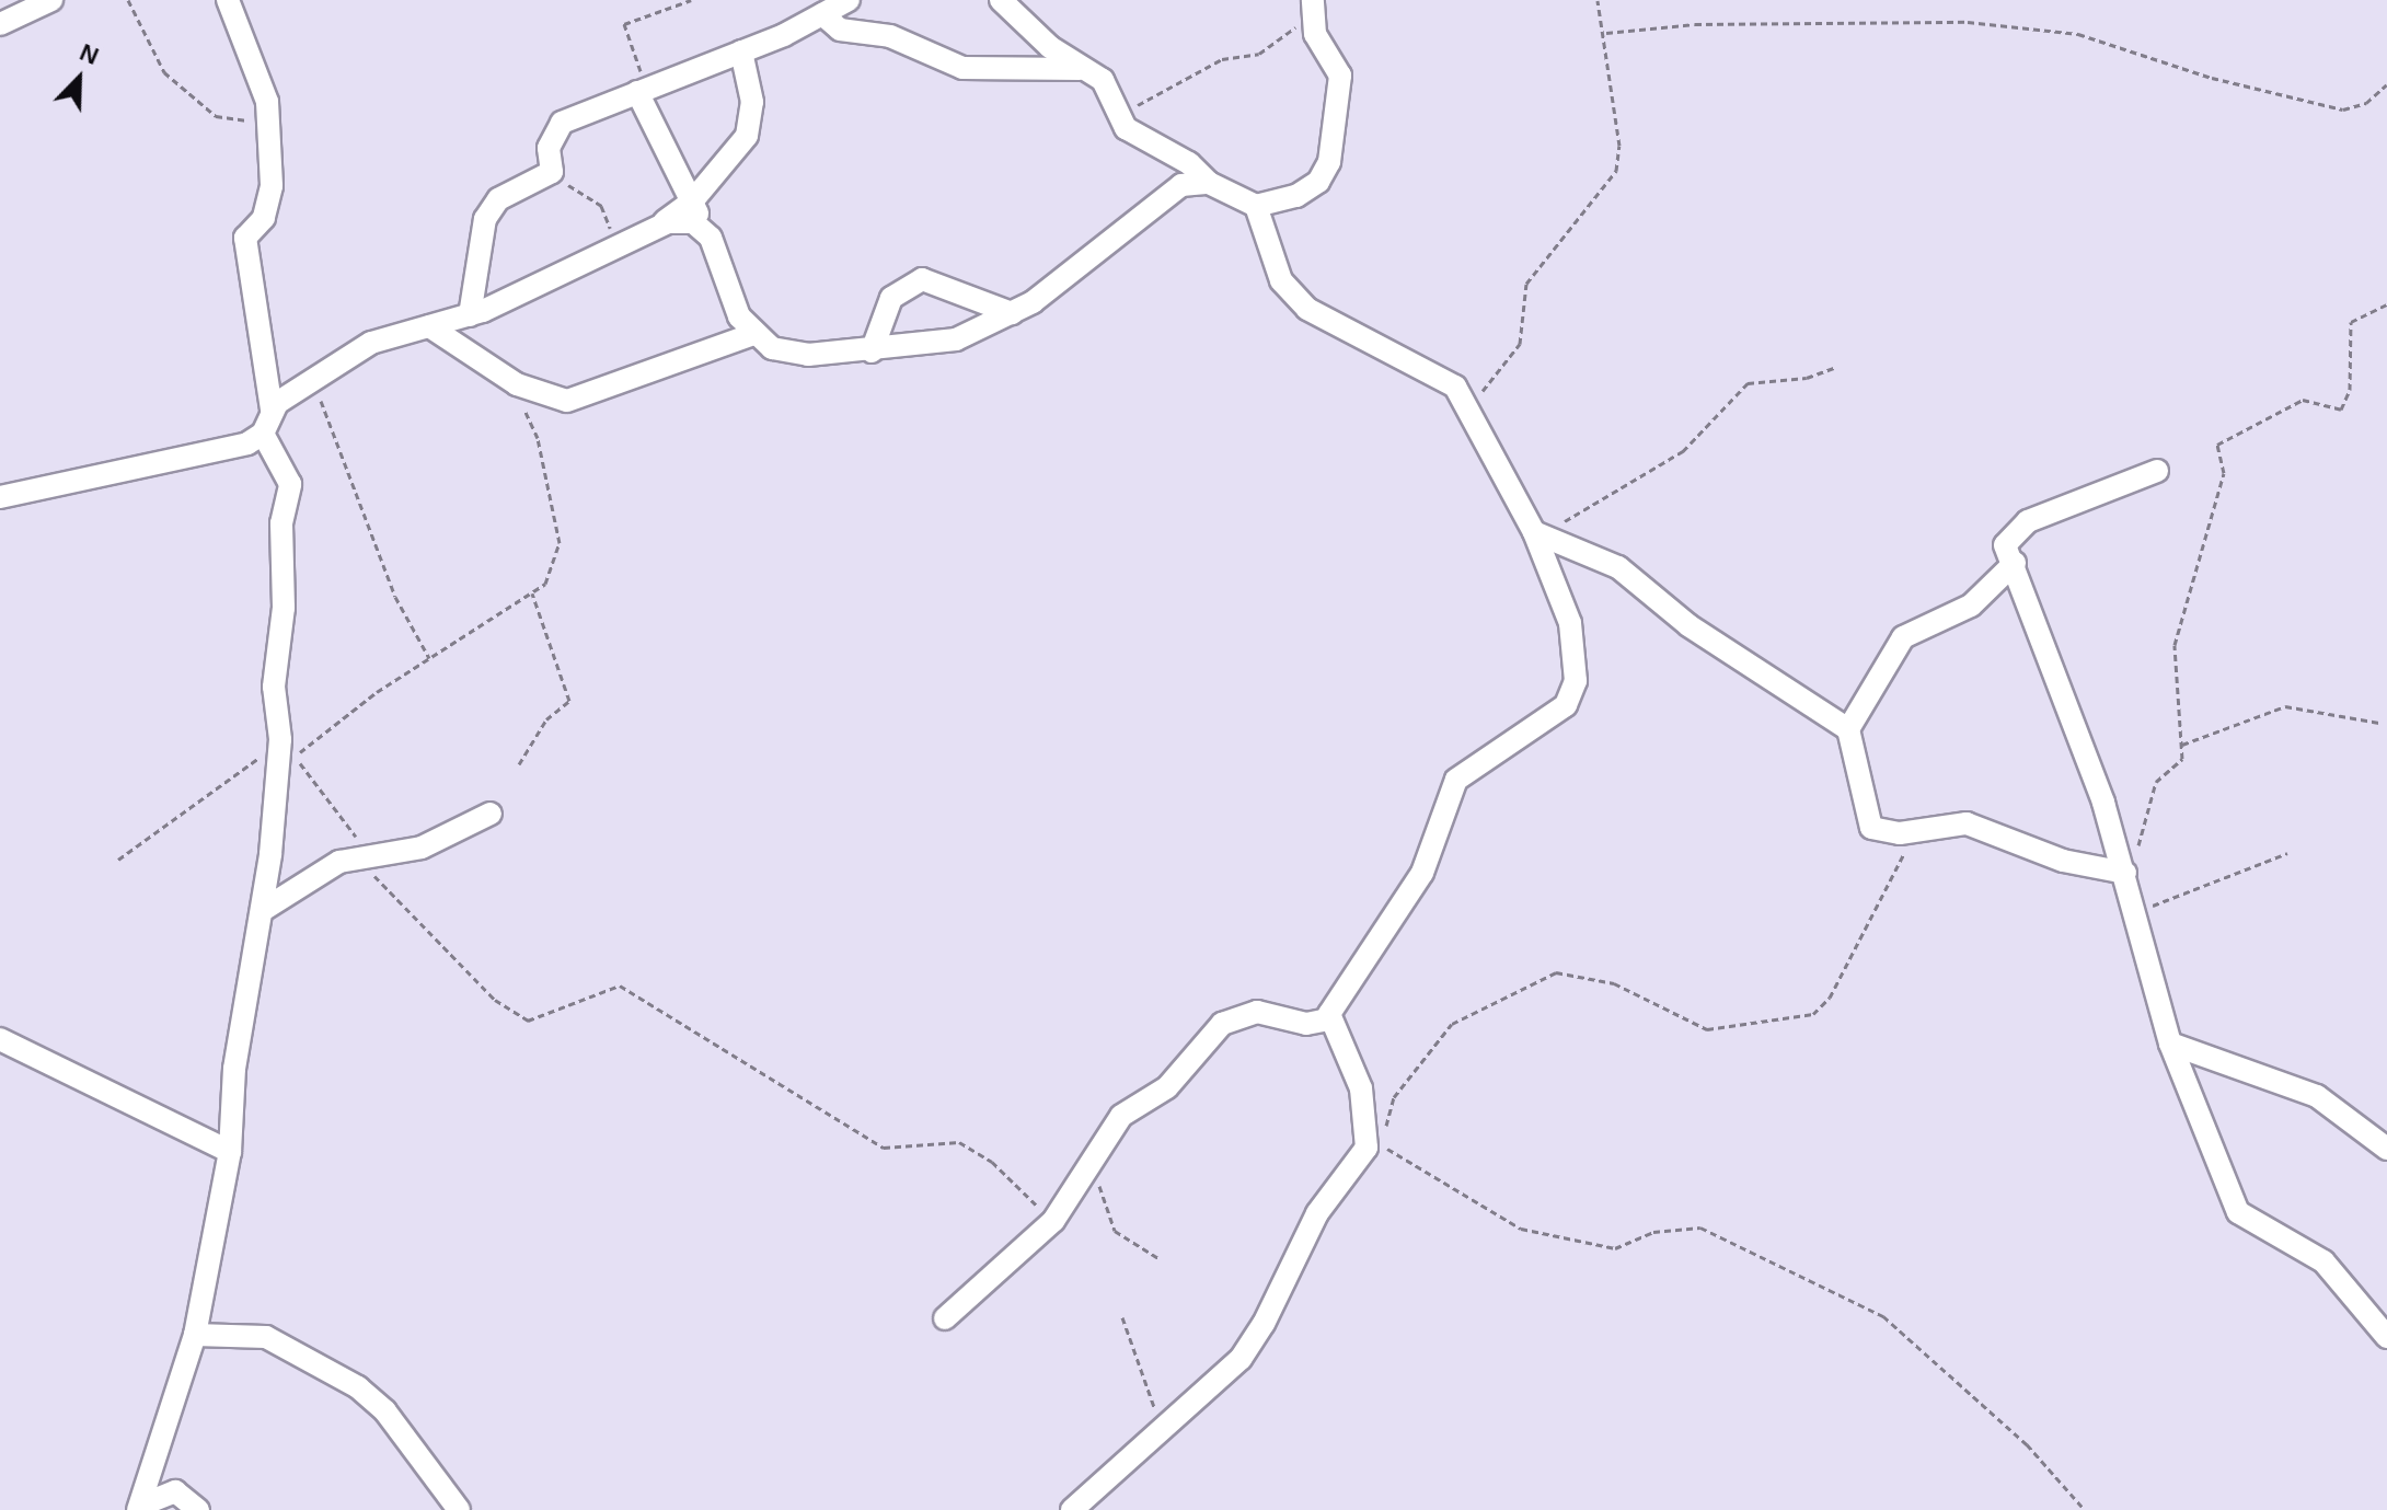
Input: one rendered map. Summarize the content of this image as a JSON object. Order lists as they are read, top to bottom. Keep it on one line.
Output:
{"north":"top right"}
